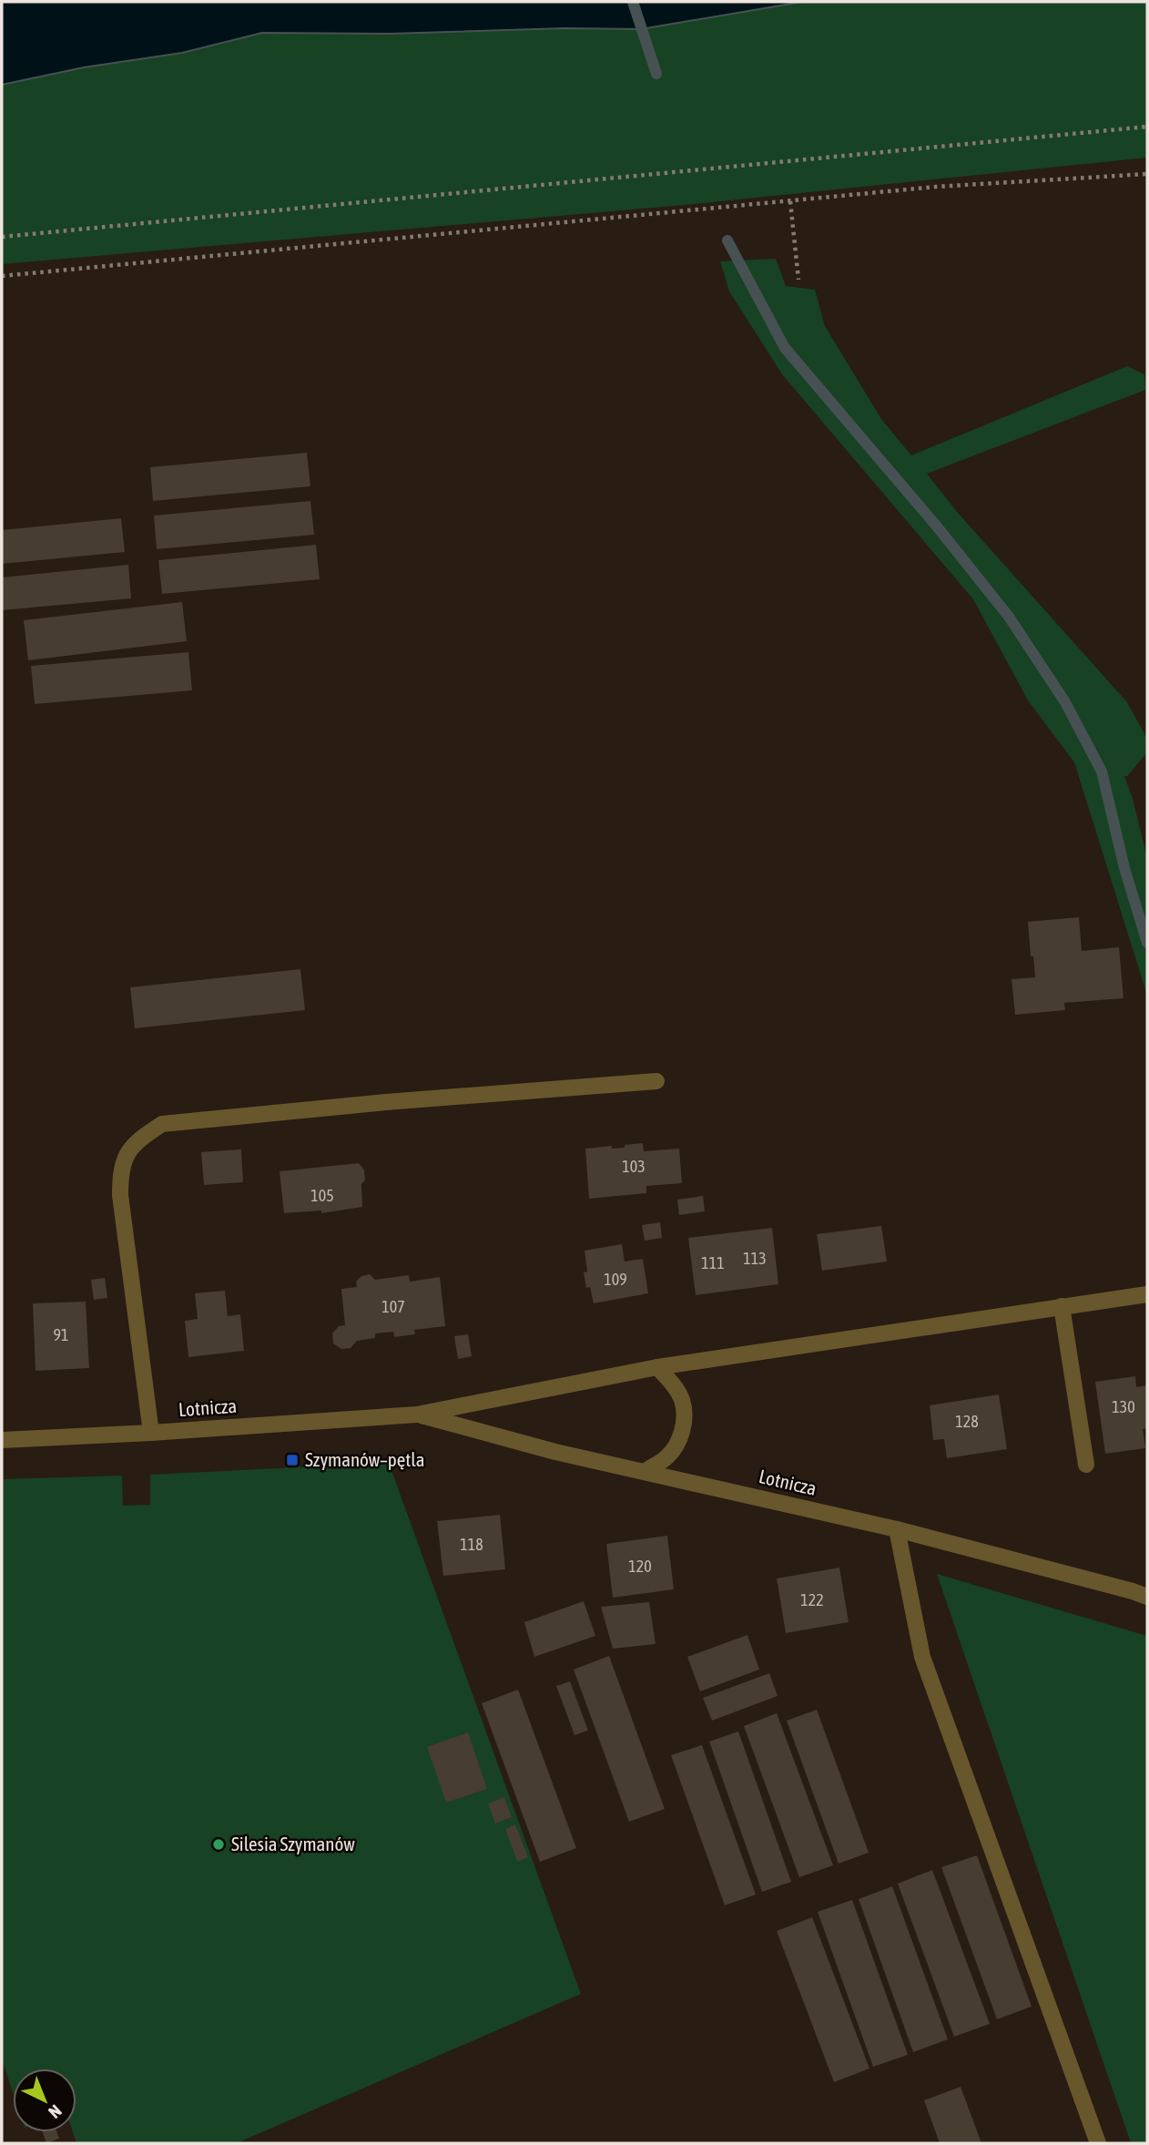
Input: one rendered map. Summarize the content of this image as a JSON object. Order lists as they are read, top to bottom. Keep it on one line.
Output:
{"streets":{"street":["Lotnicza"]},"places":{"transit":["Szymanów–pętla"],"other":["Silesia Szymanów"]},"house_numbers":["103","105","113","111","109","107","91","130","128","118","120","122"],"north":"bottom right"}
